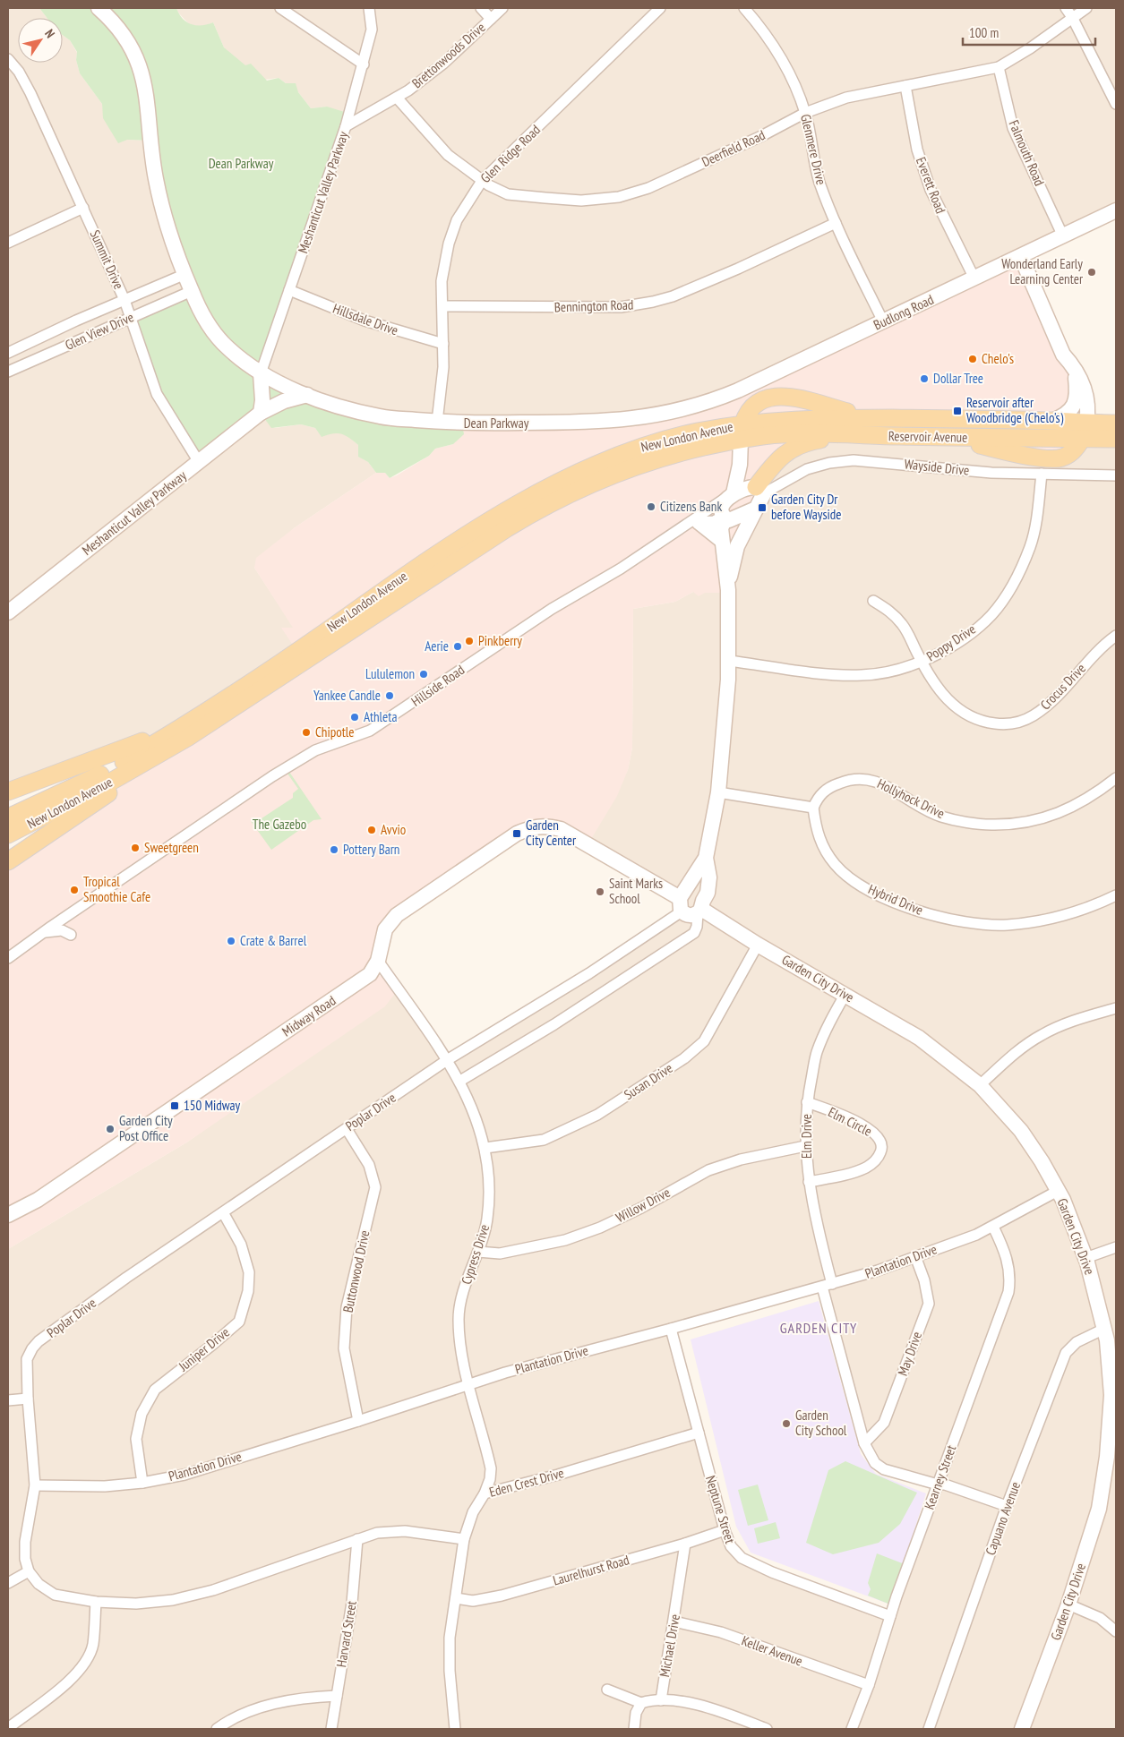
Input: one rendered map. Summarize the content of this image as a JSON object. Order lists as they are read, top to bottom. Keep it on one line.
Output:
{"streets":{"main road":["New London Avenue","Reservoir Avenue"],"street":["Brettonwoods Drive","Deerfield Road","Glenmere Drive","Falmouth Road","Glen Ridge Road","Everett Road","Meshanticut Valley Parkway","Summit Drive","Bennington Road","Budlong Road","Hillsdale Drive","Glen View Drive","Dean Parkway","Wayside Drive","Poppy Drive","Hillside Road","Crocus Drive","Hollyhock Drive","Hybrid Drive","Garden City Drive","Midway Road","Susan Drive","Poplar Drive","Elm Circle","Elm Drive","Willow Drive","Cypress Drive","Plantation Drive","Buttonwood Drive","Juniper Drive","May Drive","Kearney Street","Eden Crest Drive","Neptune Street","Capuano Avenue","Laurelhurst Road","Harvard Street","Michael Drive","Keller Avenue"]},"crossings":[["Brettonwoods Drive","Deerfield Road"],["Brettonwoods Drive","Meshanticut Valley Parkway"],["Deerfield Road","Glenmere Drive"],["Deerfield Road","Falmouth Road"],["Deerfield Road","Glen Ridge Road"],["Deerfield Road","Everett Road"],["Glenmere Drive","Bennington Road"],["Glenmere Drive","Budlong Road"],["Falmouth Road","Budlong Road"],["Glen Ridge Road","Bennington Road"],["Glen Ridge Road","Hillsdale Drive"],["Glen Ridge Road","Dean Parkway"],["Everett Road","Budlong Road"],["Meshanticut Valley Parkway","Summit Drive"],["Meshanticut Valley Parkway","Hillsdale Drive"],["Meshanticut Valley Parkway","Dean Parkway"],["Summit Drive","Glen View Drive"],["Budlong Road","Dean Parkway"],["Glen View Drive","Dean Parkway"],["New London Avenue","Reservoir Avenue"],["Wayside Drive","Poppy Drive"],["Poppy Drive","Crocus Drive"],["Hollyhock Drive","Hybrid Drive"],["Garden City Drive","Midway Road"],["Garden City Drive","Susan Drive"],["Garden City Drive","Poplar Drive"],["Garden City Drive","Elm Drive"],["Garden City Drive","Plantation Drive"],["Garden City Drive","Capuano Avenue"],["Midway Road","Poplar Drive"],["Midway Road","Cypress Drive"],["Susan Drive","Cypress Drive"],["Poplar Drive","Cypress Drive"],["Poplar Drive","Plantation Drive"],["Poplar Drive","Buttonwood Drive"],["Poplar Drive","Juniper Drive"],["Elm Circle","Elm Drive"],["Elm Drive","Willow Drive"],["Elm Drive","Plantation Drive"],["Elm Drive","May Drive"],["Elm Drive","Kearney Street"],["Elm Drive","Capuano Avenue"],["Willow Drive","Cypress Drive"],["Cypress Drive","Plantation Drive"],["Cypress Drive","Eden Crest Drive"],["Plantation Drive","Buttonwood Drive"],["Plantation Drive","Juniper Drive"],["Plantation Drive","May Drive"],["Plantation Drive","Kearney Street"],["Plantation Drive","Neptune Street"],["Kearney Street","Neptune Street"],["Kearney Street","Keller Avenue"],["Eden Crest Drive","Neptune Street"],["Eden Crest Drive","Laurelhurst Road"],["Neptune Street","Laurelhurst Road"],["Laurelhurst Road","Michael Drive"],["Michael Drive","Keller Avenue"]],"districts":["GARDEN CITY"],"parks":["Dean Parkway","The Gazebo"],"places":{"other":["Wonderland Early Learning Center","Chelo's","Dollar Tree","Citizens Bank","Pinkberry","Aerie","Lululemon","Yankee Candle","Athleta","Chipotle","Avvio","Sweetgreen","Pottery Barn","Tropical Smoothie Cafe","Saint Marks School","Crate & Barrel","Garden City Post Office","Garden City School"],"transit":["Reservoir after Woodbridge (Chelo's)","Garden City Dr before Wayside","Garden City Center","150 Midway"]},"scale_bar":"100 m","north":"top right"}
